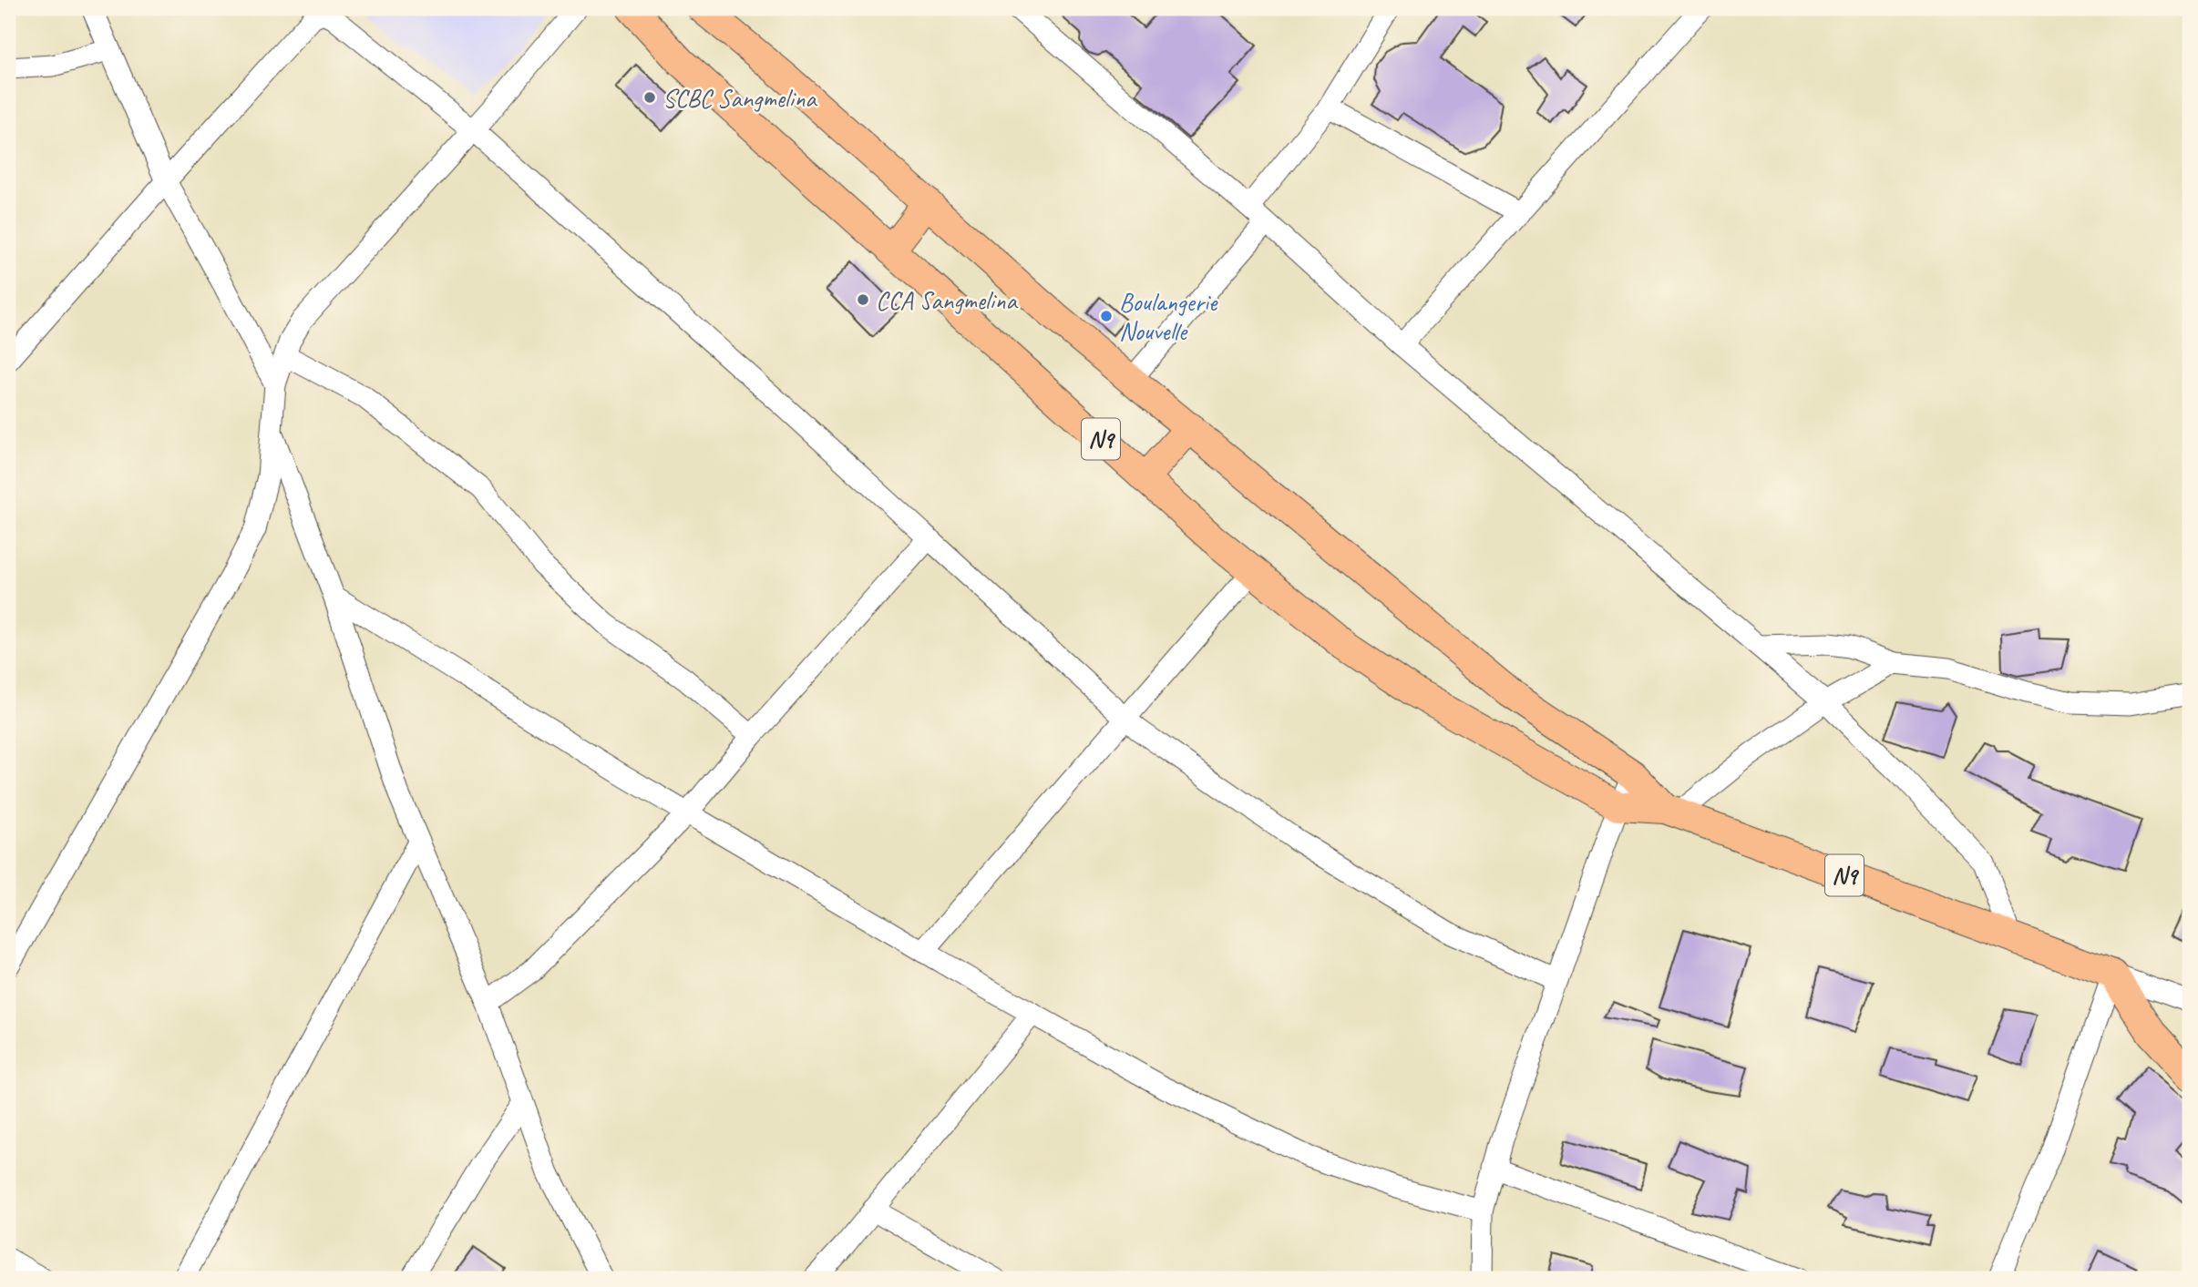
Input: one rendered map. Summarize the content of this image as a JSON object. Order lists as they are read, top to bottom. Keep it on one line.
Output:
{"streets":{"highway":["N9"]},"places":["SCBC Sangmelina","CCA Sangmelina","Boulangerie Nouvelle"]}
